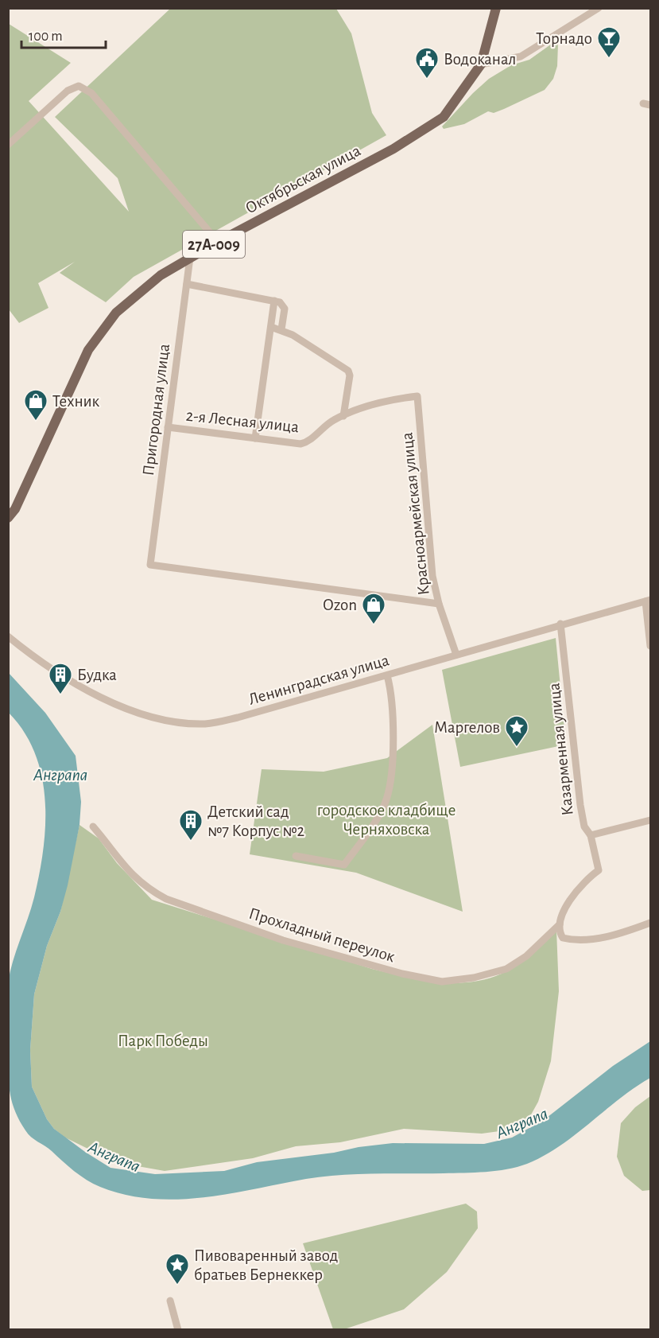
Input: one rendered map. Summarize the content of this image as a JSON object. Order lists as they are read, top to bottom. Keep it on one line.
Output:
{"streets":{"main road":["Октябрьская улица","27А-009"],"street":["Пригородная улица","2-я Лесная улица","Красноармейская улица","Ленинградская улица","Казарменная улица","Прохладный переулок"]},"crossings":[["Октябрьская улица","Пригородная улица"],["Пригородная улица","2-я Лесная улица"],["Пригородная улица","Красноармейская улица"],["2-я Лесная улица","Красноармейская улица"],["Красноармейская улица","Ленинградская улица"],["Ленинградская улица","Казарменная улица"]],"water":["Анграпа"],"parks":["городское кладбище Черняховска","Парк Победы"],"places":{"bar":["Торнадо"],"public building":["Водоканал"],"shop":["Техник","Ozon"],"building":["Будка","Детский сад №7 Корпус №2"],"place":["Маргелов","Пивоваренный завод братьев Бернеккер"]},"scale_bar":"100 m"}
